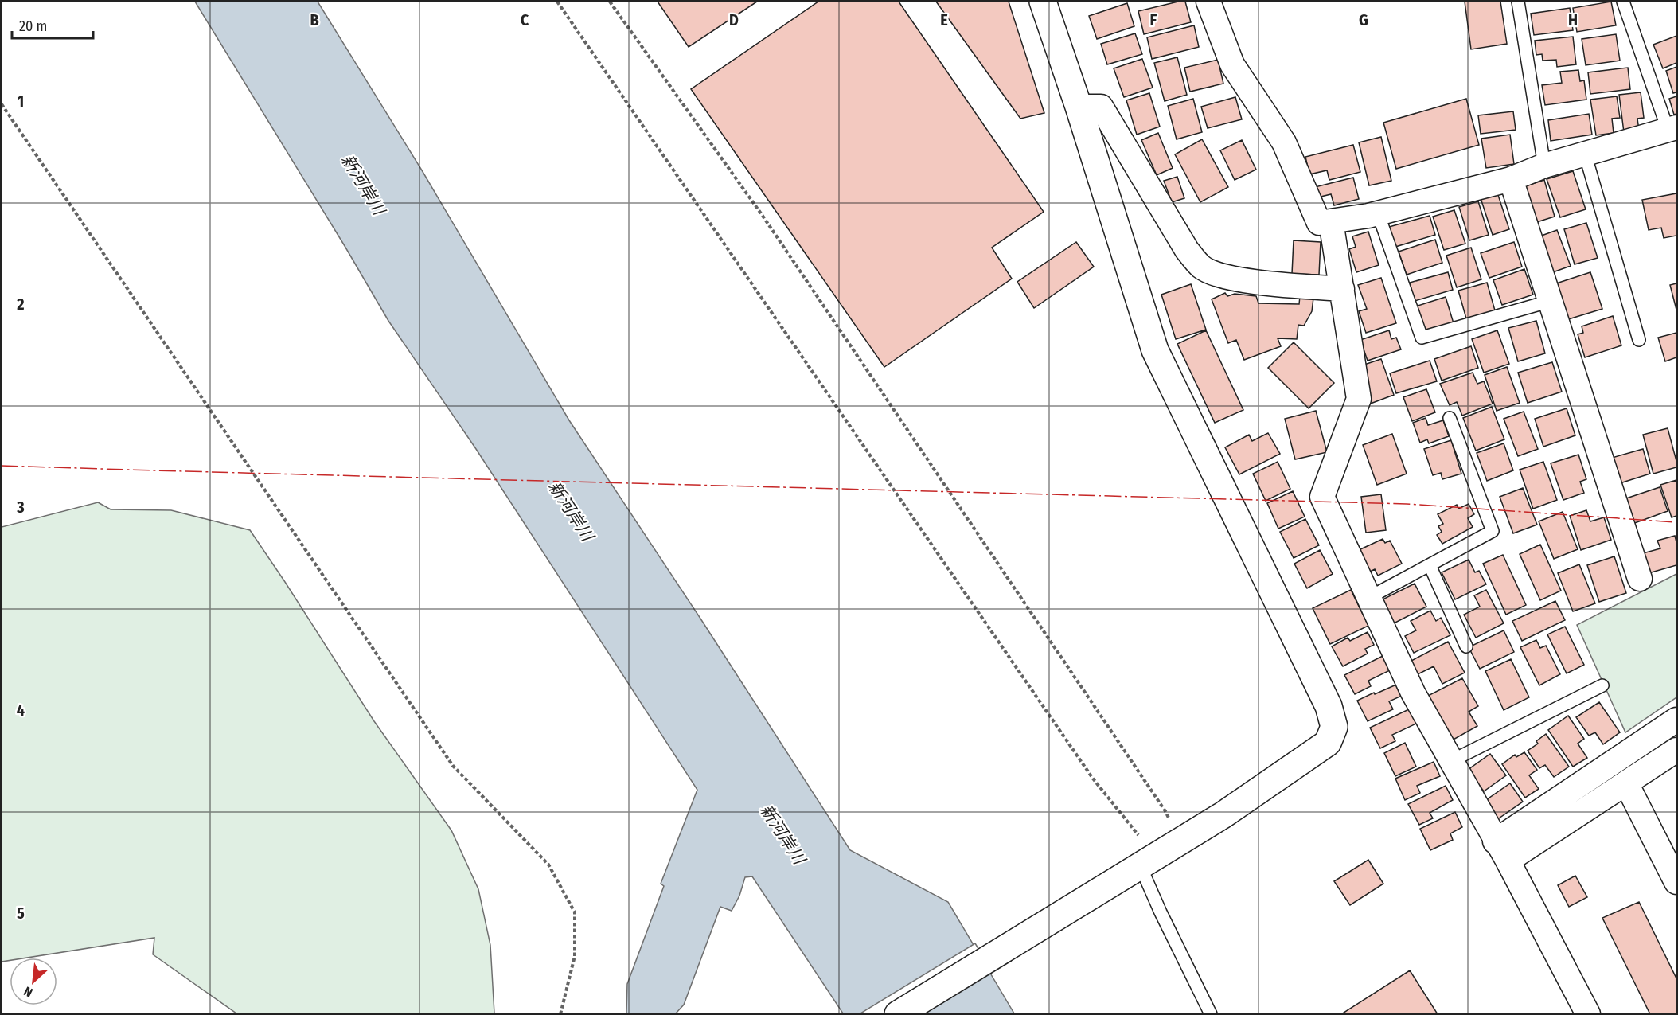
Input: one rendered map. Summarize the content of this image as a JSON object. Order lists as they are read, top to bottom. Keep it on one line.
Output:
{"water":["新河岸川"],"scale_bar":"20 m","north":"bottom left","grid":{"columns":["B","C","D","E","F","G","H"],"rows":["1","2","3","4","5"]}}
